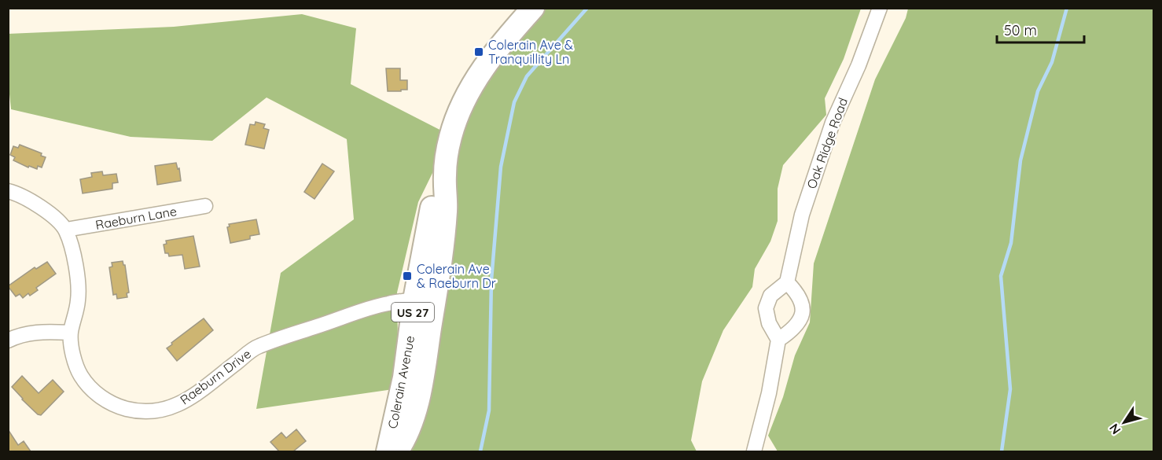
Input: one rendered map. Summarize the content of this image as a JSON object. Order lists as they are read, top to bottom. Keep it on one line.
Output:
{"streets":{"main road":["US 27","Colerain Avenue"],"street":["Oak Ridge Road","Raeburn Lane","Raeburn Drive"]},"crossings":[["Raeburn Lane","Raeburn Drive"],["Raeburn Drive","Colerain Avenue"]],"places":{"transit":["Colerain Ave & Tranquillity Ln","Colerain Ave & Raeburn Dr"]},"scale_bar":"50 m","north":"bottom left"}
